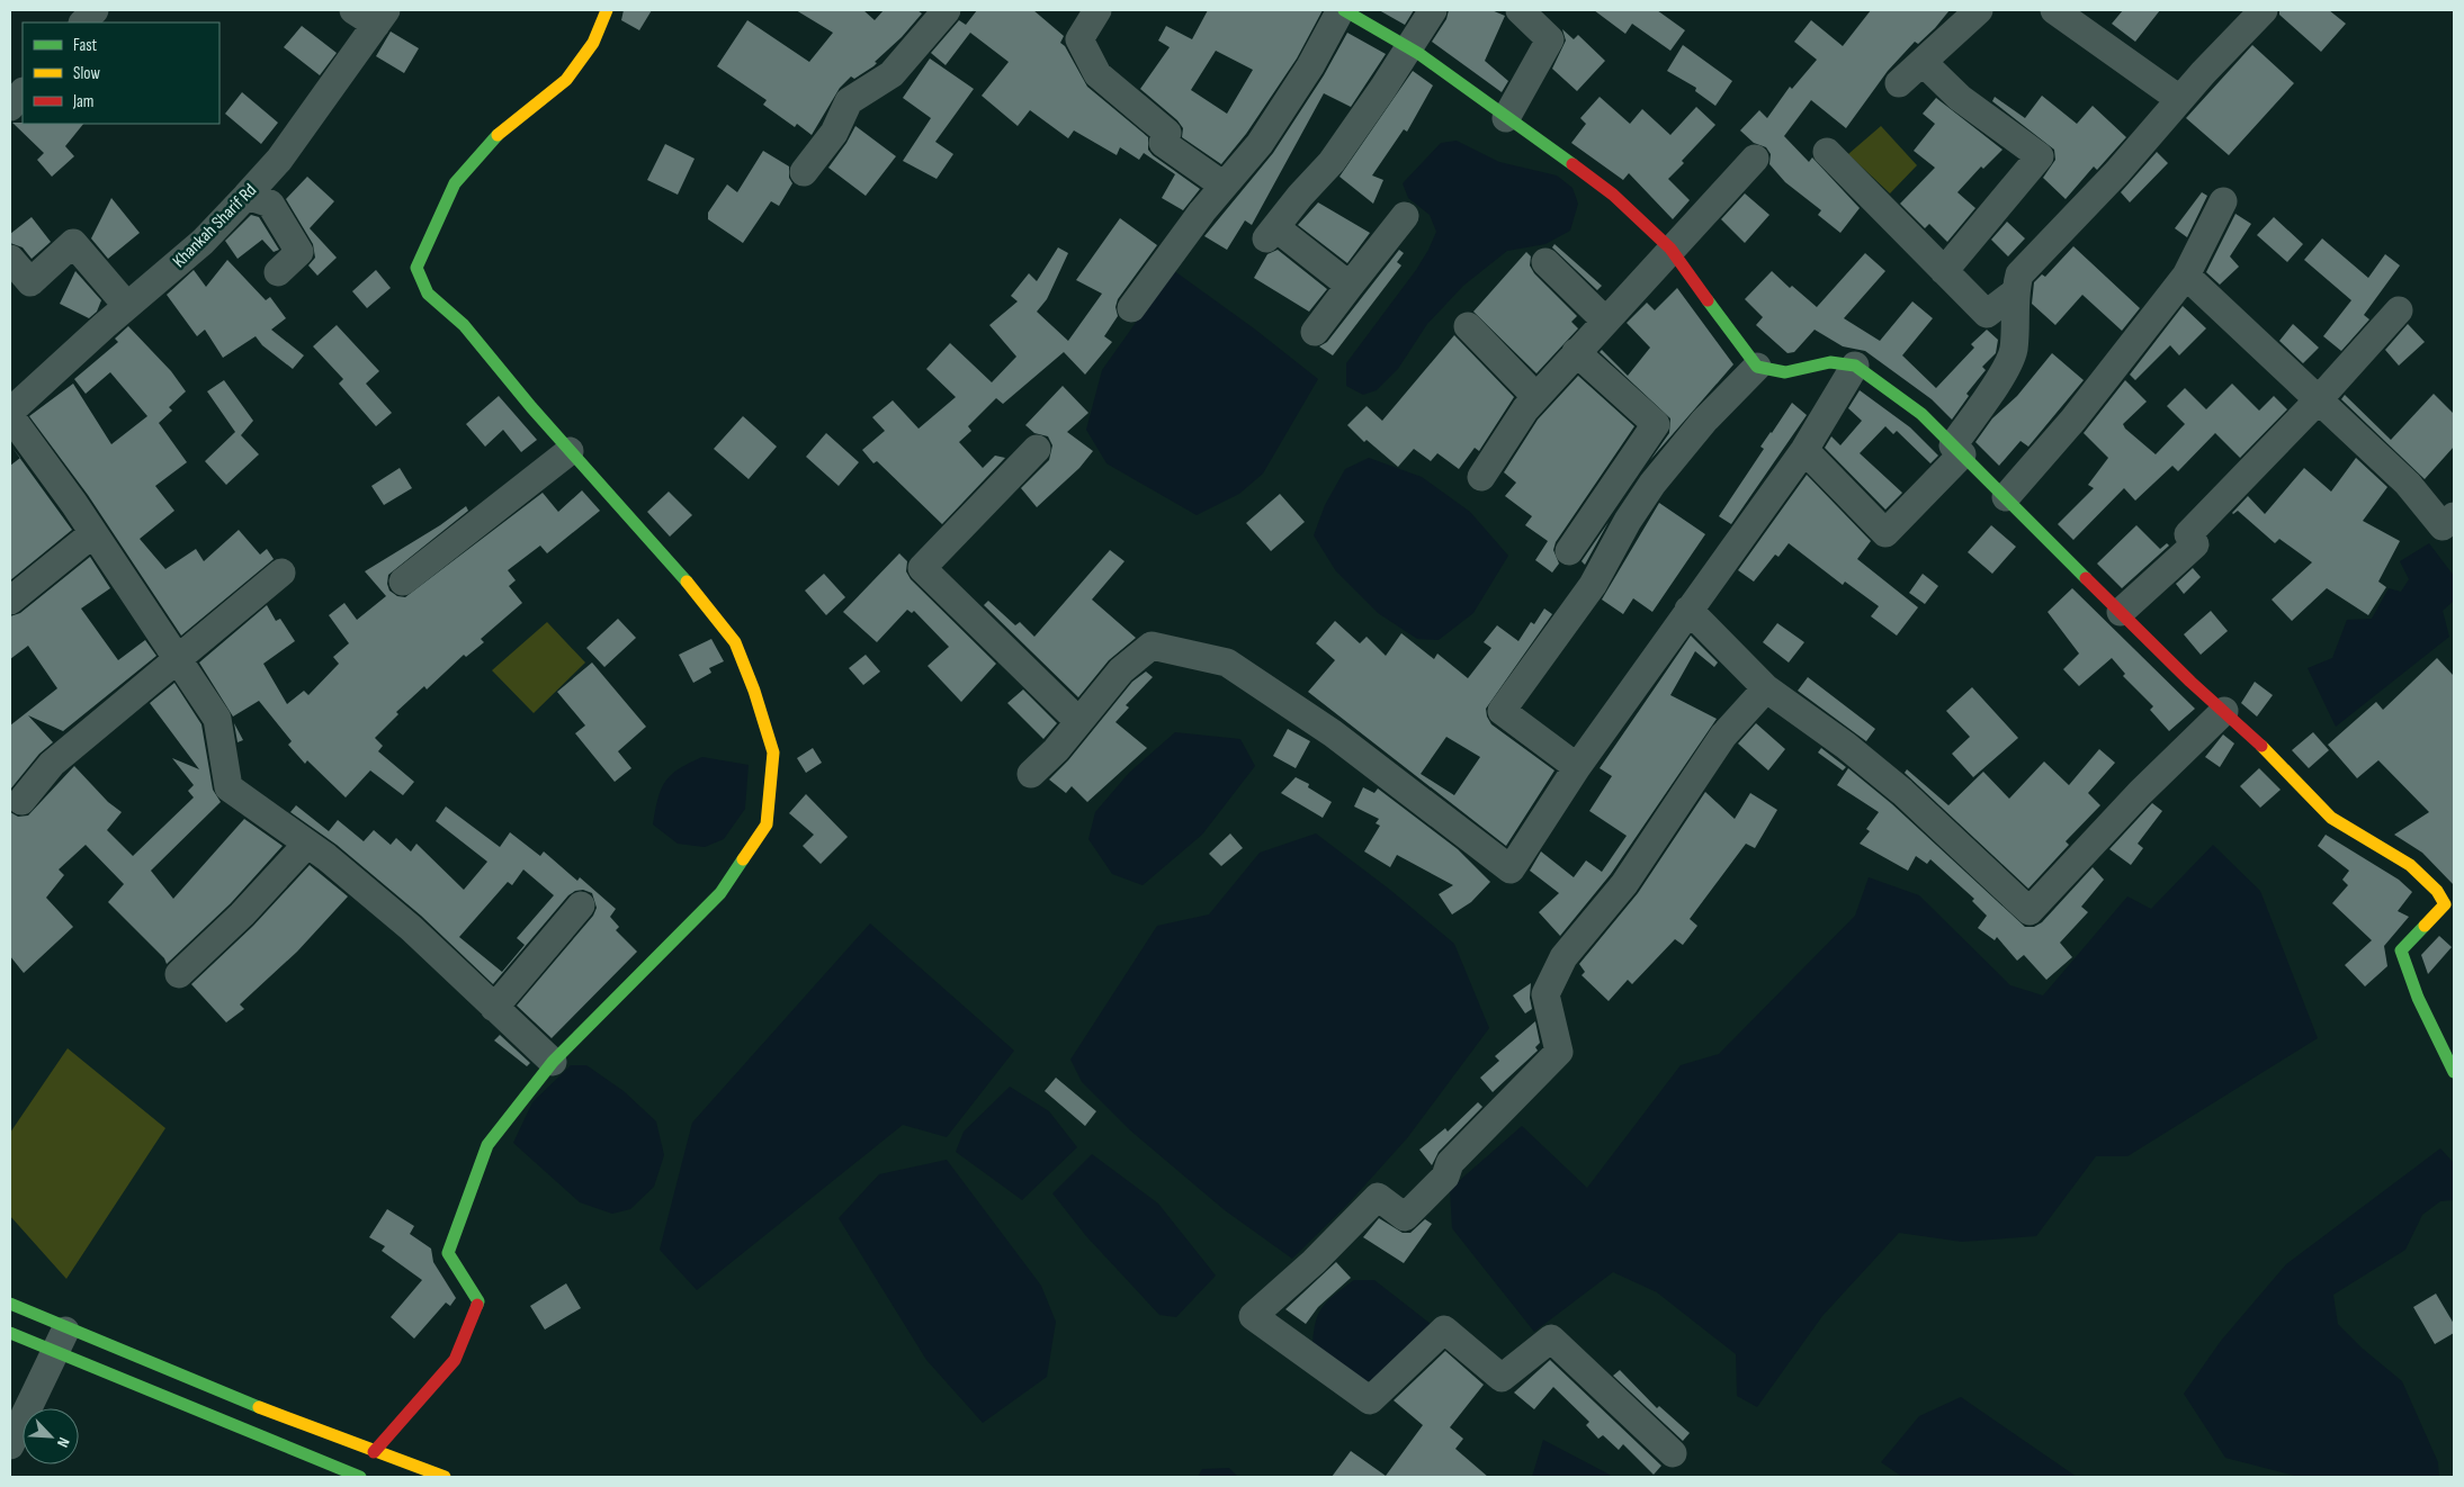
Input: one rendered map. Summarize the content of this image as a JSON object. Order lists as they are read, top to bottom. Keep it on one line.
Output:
{"streets":{"street":["Khankah Sharif Rd"]},"legend":["Fast","Slow","Jam"],"north":"bottom right"}
